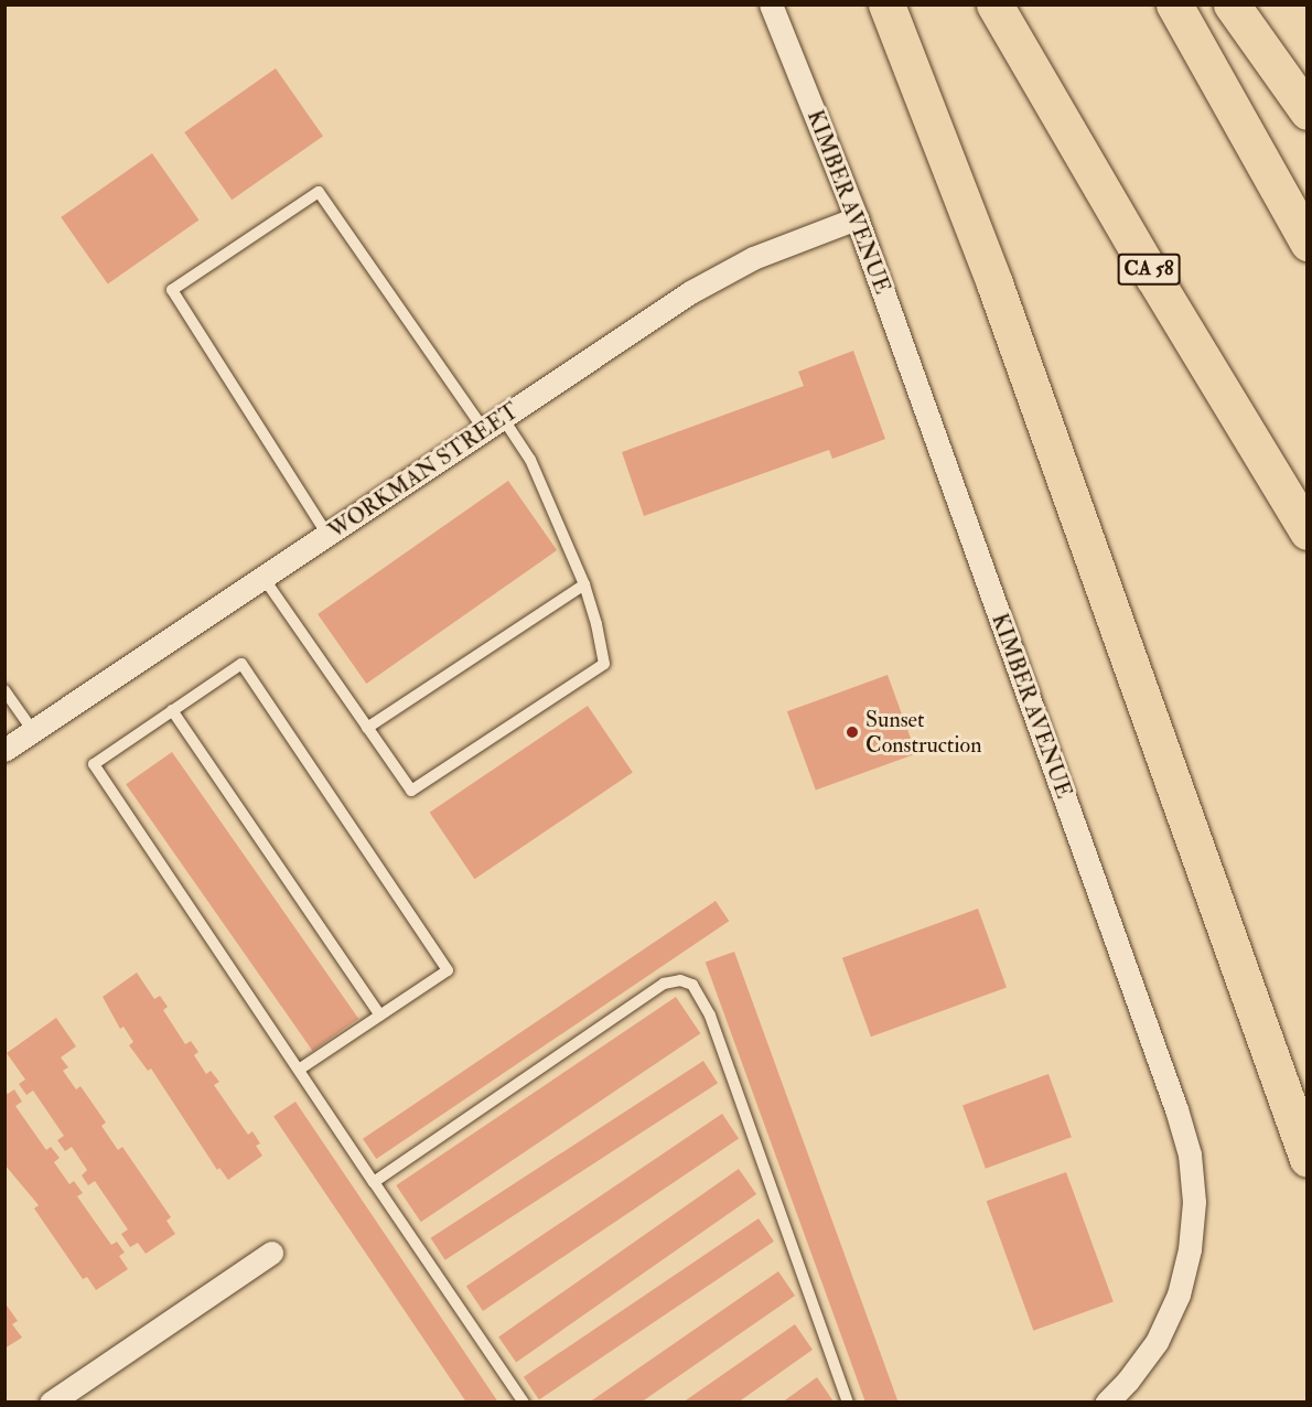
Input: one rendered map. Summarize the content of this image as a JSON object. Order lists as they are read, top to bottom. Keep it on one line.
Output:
{"streets":{"highway":["CA 58"],"street":["KIMBER AVENUE","WORKMAN STREET"]},"crossings":[["KIMBER AVENUE","WORKMAN STREET"]],"places":["Sunset Construction"]}
